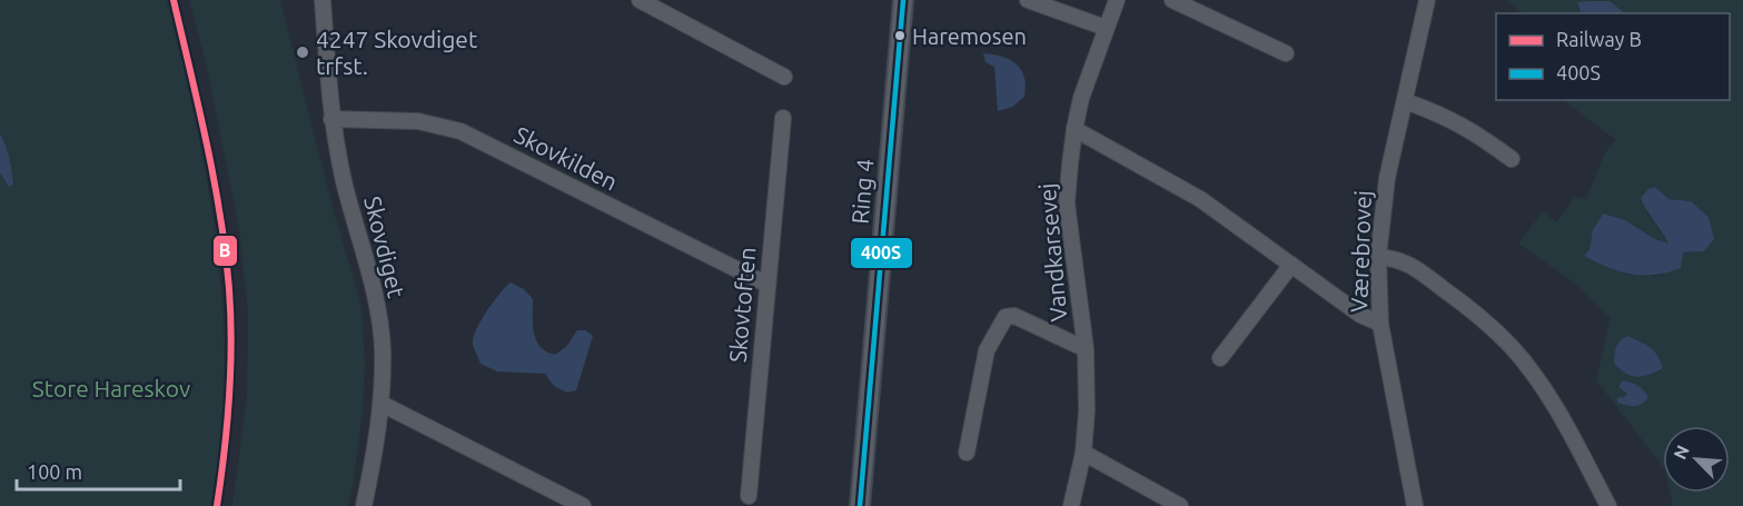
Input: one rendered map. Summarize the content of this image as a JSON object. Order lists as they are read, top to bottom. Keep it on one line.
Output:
{"streets":{"main road":["Ring 4"],"street":["Skovkilden","Skovdiget","Værebrovej","Vandkarsevej","Skovtoften"]},"crossings":[["Skovkilden","Skovdiget"],["Skovkilden","Skovtoften"]],"parks":["Store Hareskov"],"places":["Haremosen","4247 Skovdiget trfst."],"lines":["rail line B","transit line 400S"],"legend":["Railway B","400S"],"scale_bar":"100 m","north":"top left"}
